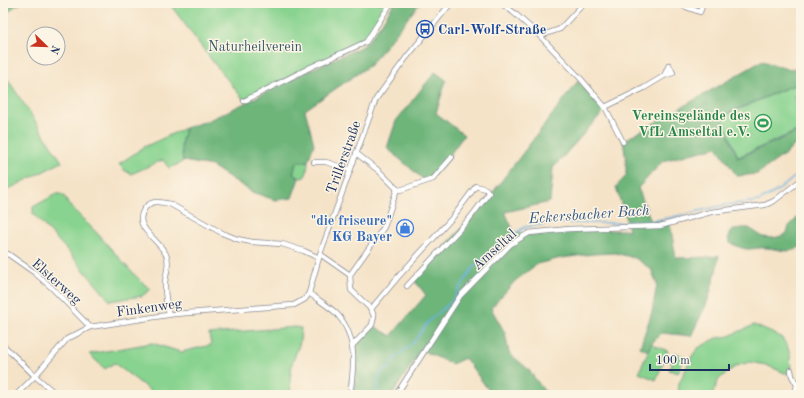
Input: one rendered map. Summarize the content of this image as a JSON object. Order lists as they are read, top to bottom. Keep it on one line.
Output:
{"streets":{"street":["Trillerstraße","Amseltal","Elsterweg","Finkenweg"]},"crossings":[["Trillerstraße","Finkenweg"],["Elsterweg","Finkenweg"]],"water":["Eckersbacher Bach"],"parks":["Naturheilverein"],"places":{"bus stop":["Carl-Wolf-Straße"],"sports":["Vereinsgelände des VfL Amseltal e.V."],"shop":["\"die friseure\" KG Bayer"]},"scale_bar":"100 m","north":"bottom right"}
